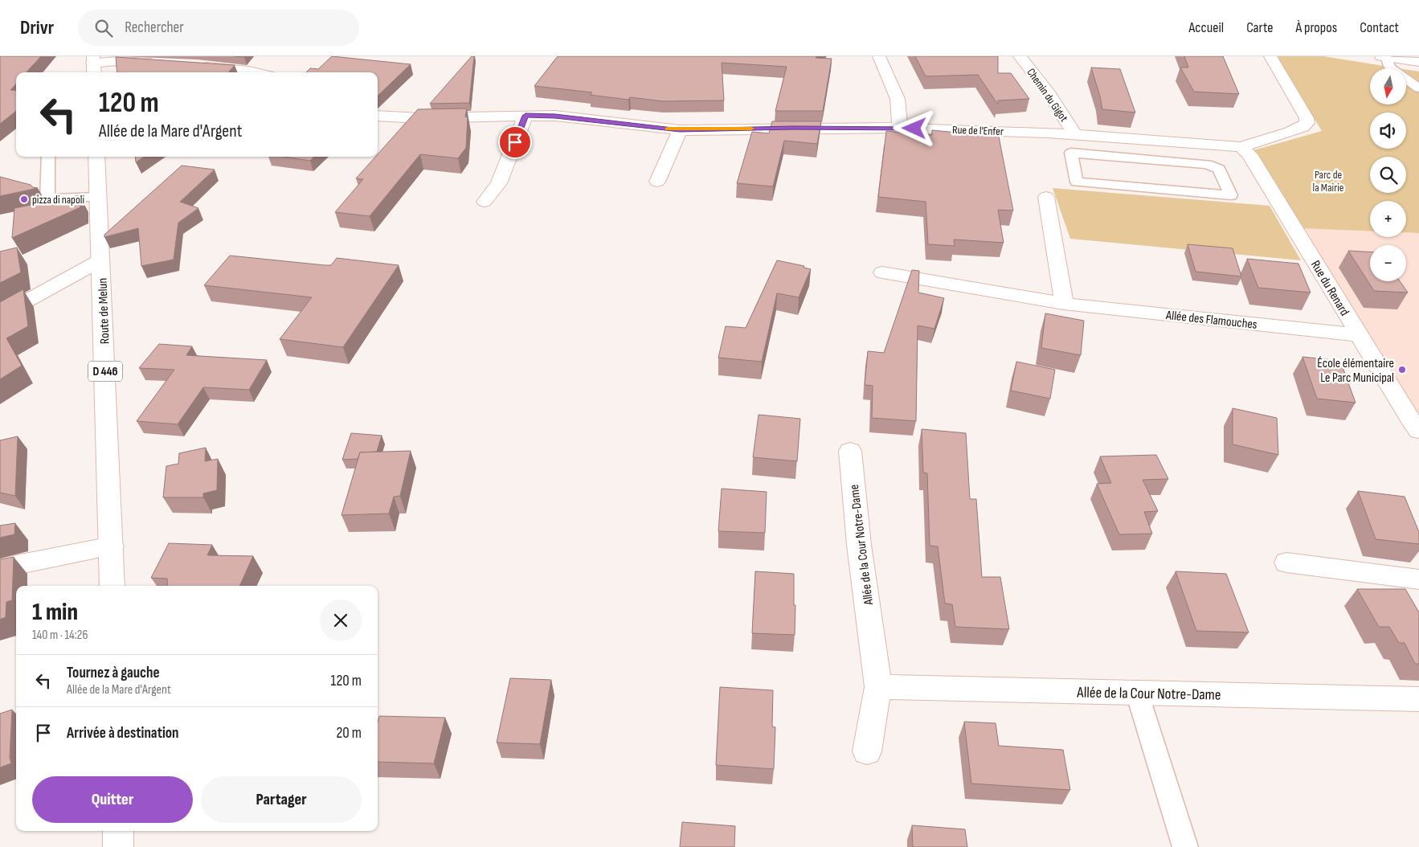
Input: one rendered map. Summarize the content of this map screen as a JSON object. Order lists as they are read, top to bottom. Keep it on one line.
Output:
{"streets":{"street":["Chemin du Gigot","Rue de l'Enfer","Rue du Renard","Route de Melun","Allée des Flamouches","D 446","Allée de la Cour Notre-Dame"]},"crossings":[["Chemin du Gigot","Rue de l'Enfer"],["Rue de l'Enfer","Rue du Renard"],["Rue du Renard","Allée des Flamouches"]],"parks":["Parc de la Mairie"],"places":["pizza di napoli","École élémentaire Le Parc Municipal"],"north":"bottom","page":{"header":"Drivr","search":"Rechercher","nav":["Accueil","Carte","À propos","Contact"],"map_buttons":["+","−"],"turn":["120 m","Allée de la Mare d'Argent"],"heading":["1 min","140 m · 14:26"],"list":[{"name":"Tournez à gauche","note":"Allée de la Mare d'Argent","value":"120 m"},{"name":"Arrivée à destination","value":"20 m"}],"buttons":["Quitter","Partager"]}}
